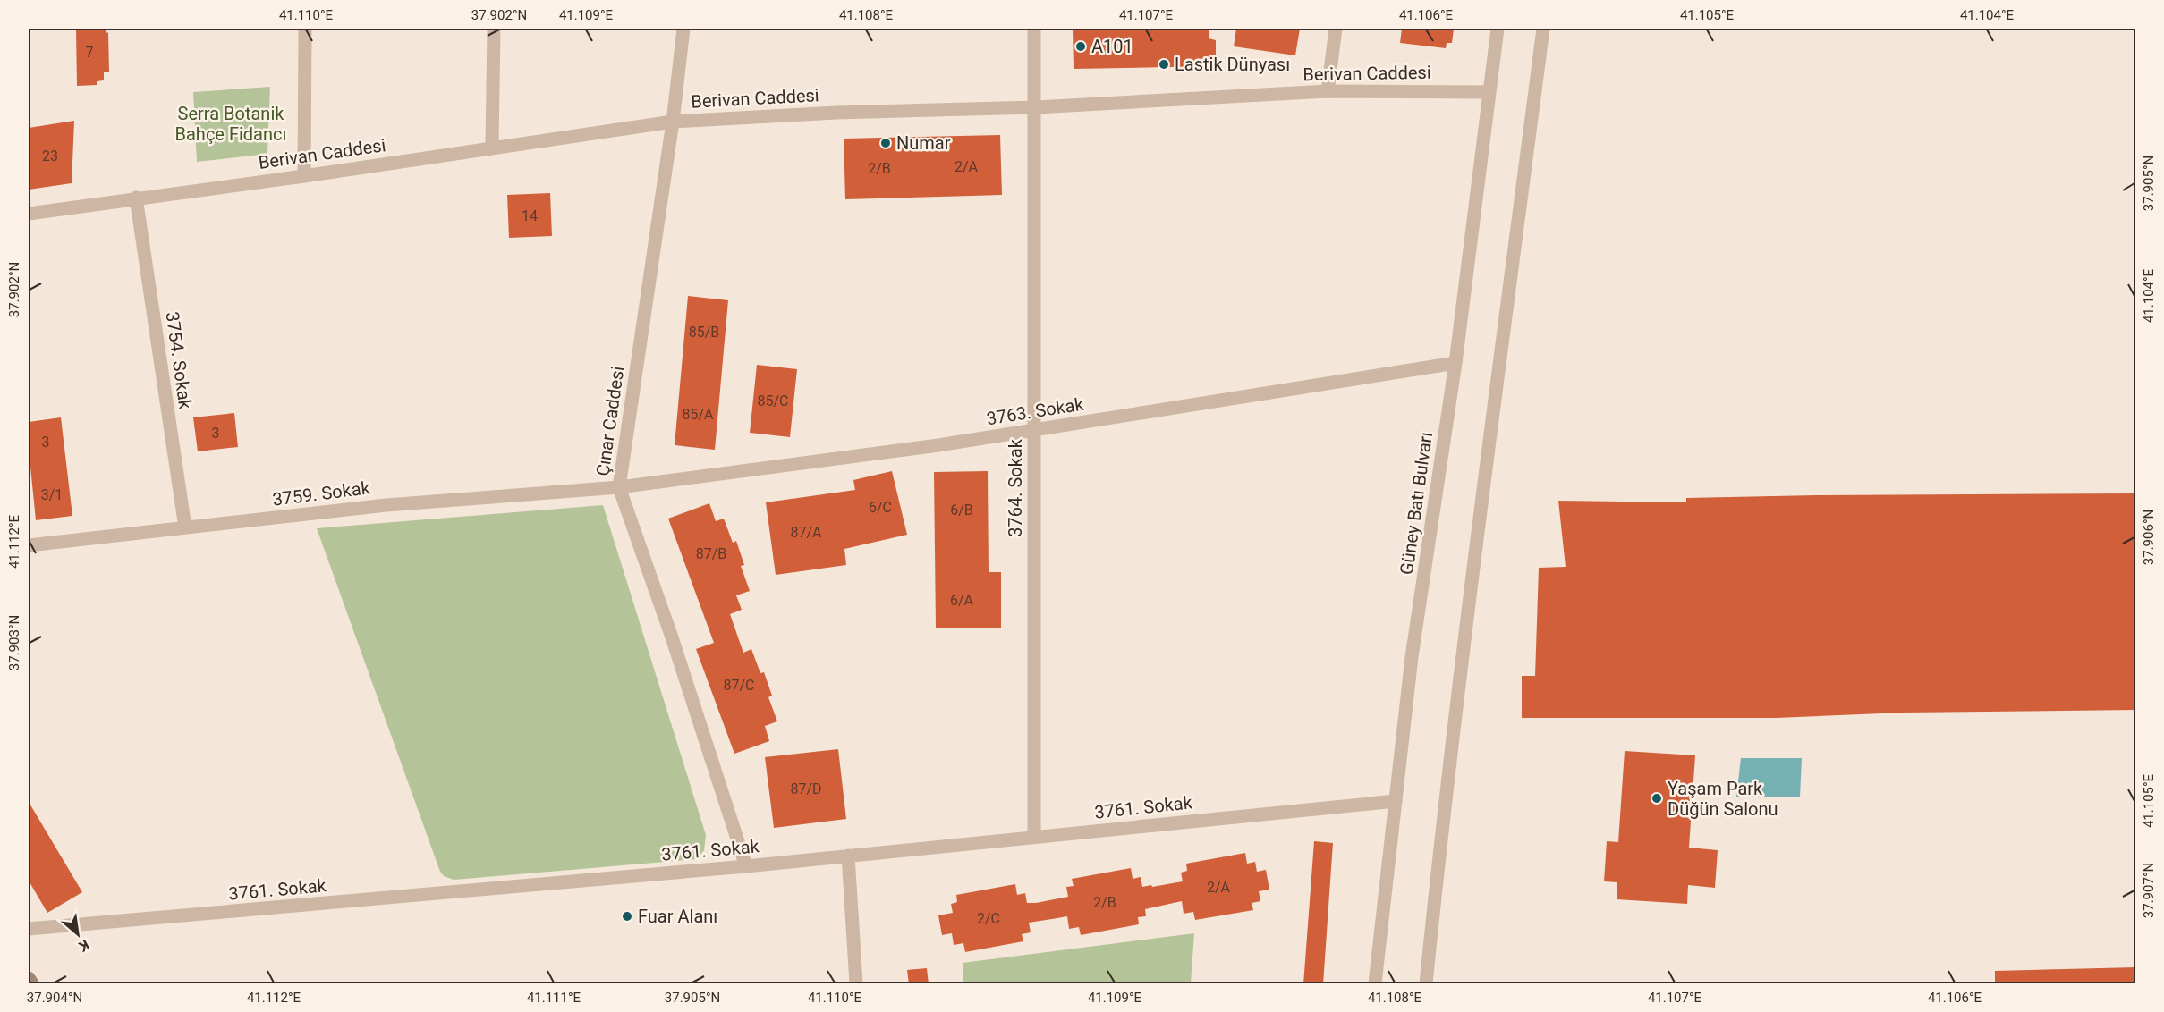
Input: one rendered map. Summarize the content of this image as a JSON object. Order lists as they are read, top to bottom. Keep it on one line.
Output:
{"streets":{"street":["Berivan Caddesi","3754. Sokak","3763. Sokak","Çınar Caddesi","3764. Sokak","3759. Sokak","Güney Batı Bulvarı","3761. Sokak"]},"crossings":[["Berivan Caddesi","3754. Sokak"],["Berivan Caddesi","Çınar Caddesi"],["Berivan Caddesi","3764. Sokak"],["Berivan Caddesi","Güney Batı Bulvarı"],["3754. Sokak","3759. Sokak"],["3763. Sokak","Çınar Caddesi"],["3763. Sokak","3764. Sokak"],["3763. Sokak","3759. Sokak"],["3763. Sokak","Güney Batı Bulvarı"],["Çınar Caddesi","3759. Sokak"],["Çınar Caddesi","3761. Sokak"],["3764. Sokak","3761. Sokak"],["Güney Batı Bulvarı","3761. Sokak"]],"parks":["Serra Botanik Bahçe Fidancı"],"places":["A101","Lastik Dünyası","Numar","Yaşam Park Düğün Salonu","Fuar Alanı"],"house_numbers":["7","23","2/A","2/B","14","85/B","85/C","85/A","3","3","3/1","6/C","6/B","87/A","87/B","6/A","87/C","87/D","2/A","2/B","2/C"],"north":"bottom right","coordinates":["41.110°E","37.902°N","41.109°E","41.108°E","41.107°E","41.106°E","41.105°E","41.104°E","37.905°N","37.906°N","41.112°E","37.903°N","37.907°N","37.904°N","41.111°E"]}
